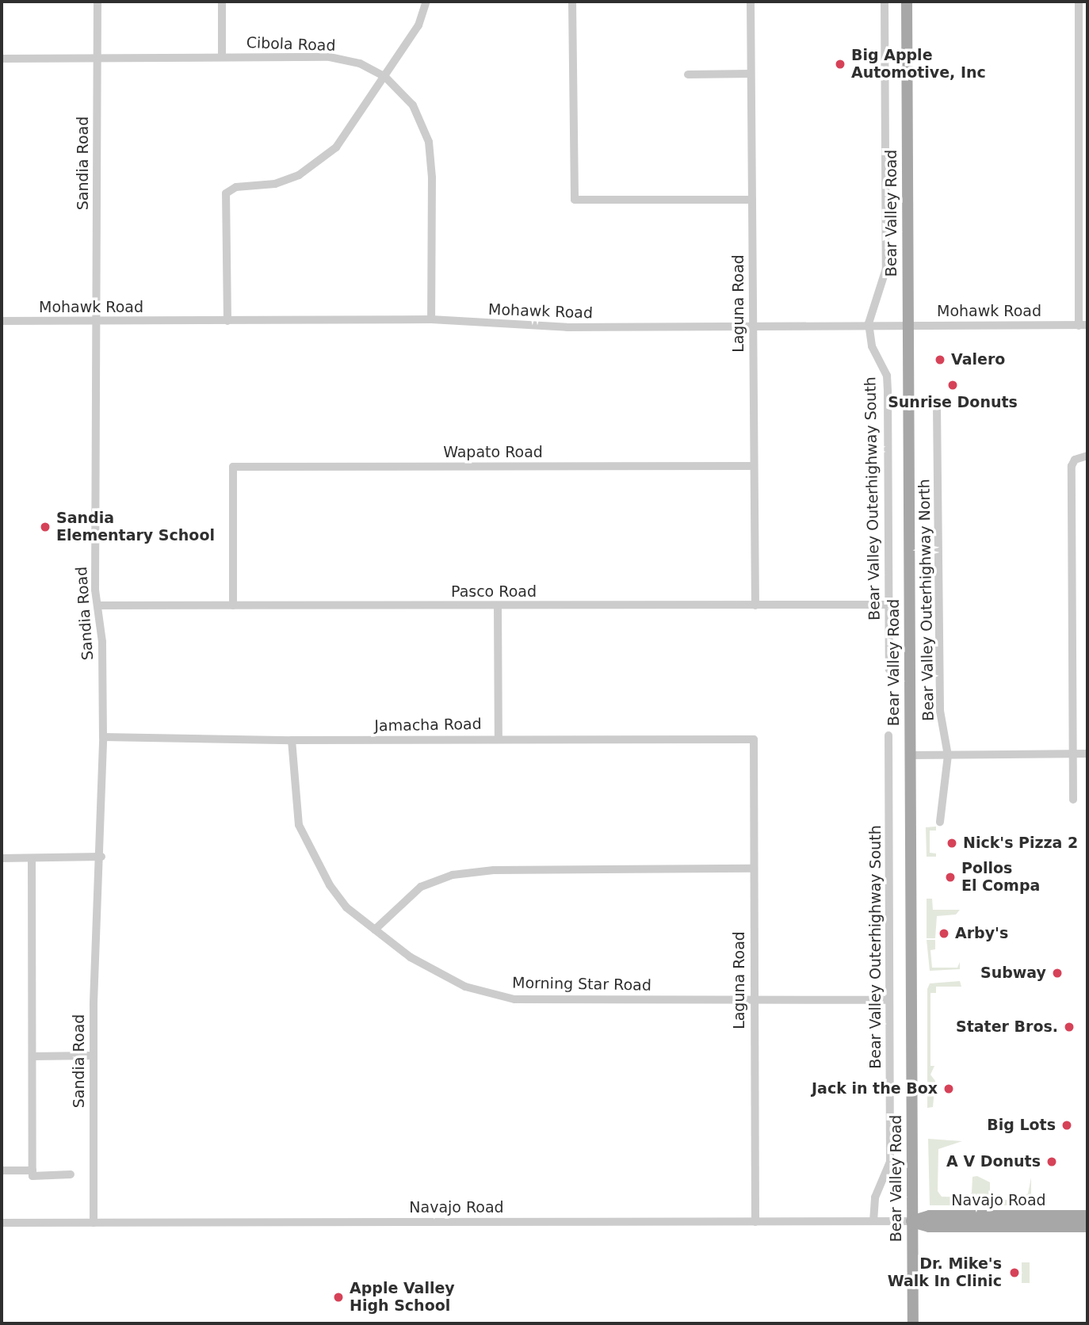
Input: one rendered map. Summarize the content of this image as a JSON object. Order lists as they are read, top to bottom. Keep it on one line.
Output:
{"streets":{"main road":["Bear Valley Road","Navajo Road"],"street":["Cibola Road","Sandia Road","Laguna Road","Mohawk Road","Wapato Road","Bear Valley Outerhighway South","Pasco Road","Bear Valley Outerhighway North","Jamacha Road","Morning Star Road"]},"crossings":[["Cibola Road","Sandia Road"],["Cibola Road","Mohawk Road"],["Sandia Road","Mohawk Road"],["Sandia Road","Pasco Road"],["Sandia Road","Jamacha Road"],["Sandia Road","Navajo Road"],["Bear Valley Road","Mohawk Road"],["Bear Valley Road","Bear Valley Outerhighway North"],["Bear Valley Road","Navajo Road"],["Laguna Road","Mohawk Road"],["Laguna Road","Wapato Road"],["Laguna Road","Pasco Road"],["Laguna Road","Jamacha Road"],["Laguna Road","Morning Star Road"],["Laguna Road","Navajo Road"],["Mohawk Road","Bear Valley Outerhighway South"],["Wapato Road","Pasco Road"],["Bear Valley Outerhighway South","Pasco Road"],["Bear Valley Outerhighway South","Morning Star Road"],["Bear Valley Outerhighway South","Navajo Road"],["Jamacha Road","Morning Star Road"]],"places":["Big Apple Automotive, Inc","Valero","Sunrise Donuts","Sandia Elementary School","Nick's Pizza 2","Pollos El Compa","Arby's","Subway","Stater Bros.","Jack in the Box","Big Lots","A V Donuts","Dr. Mike's Walk In Clinic","Apple Valley High School"]}
